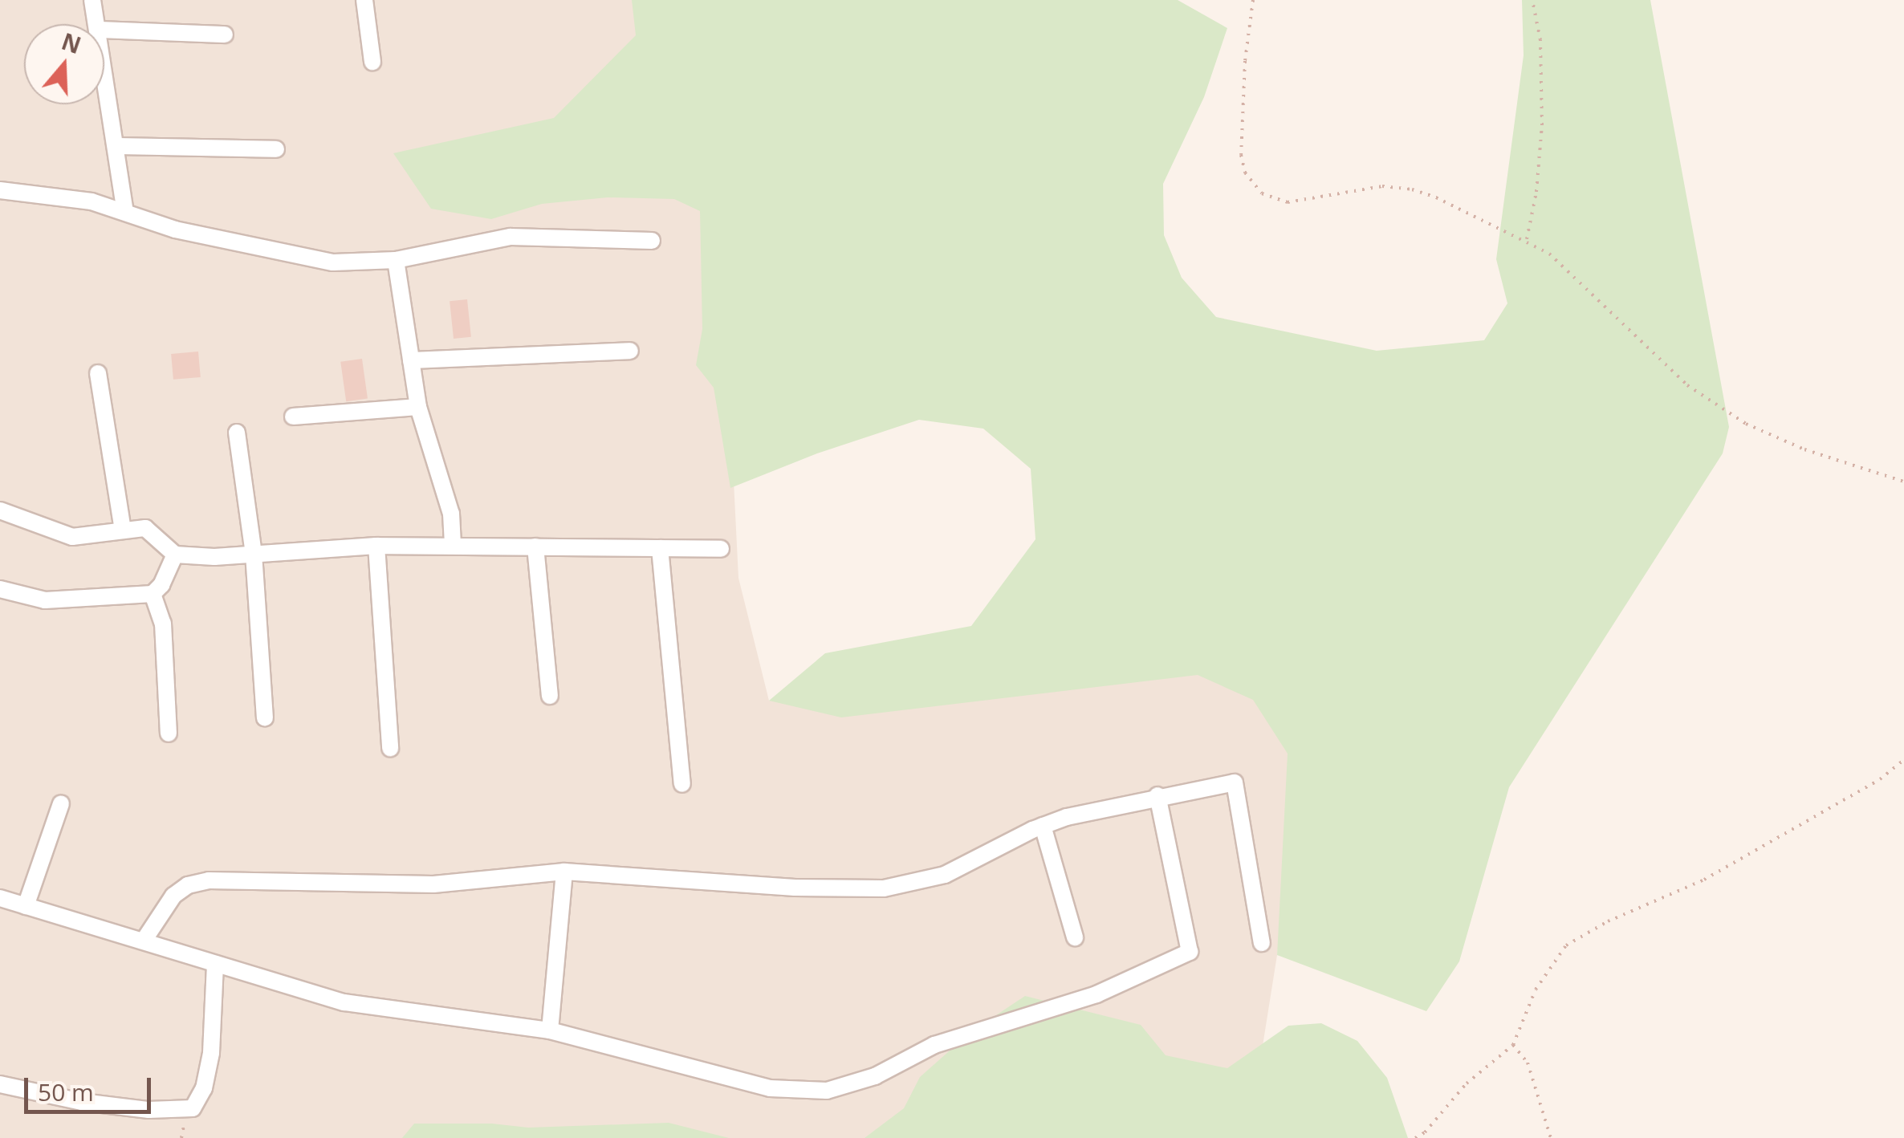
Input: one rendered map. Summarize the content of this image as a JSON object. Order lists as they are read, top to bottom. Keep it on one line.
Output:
{"scale_bar":"50 m","north":"top"}
